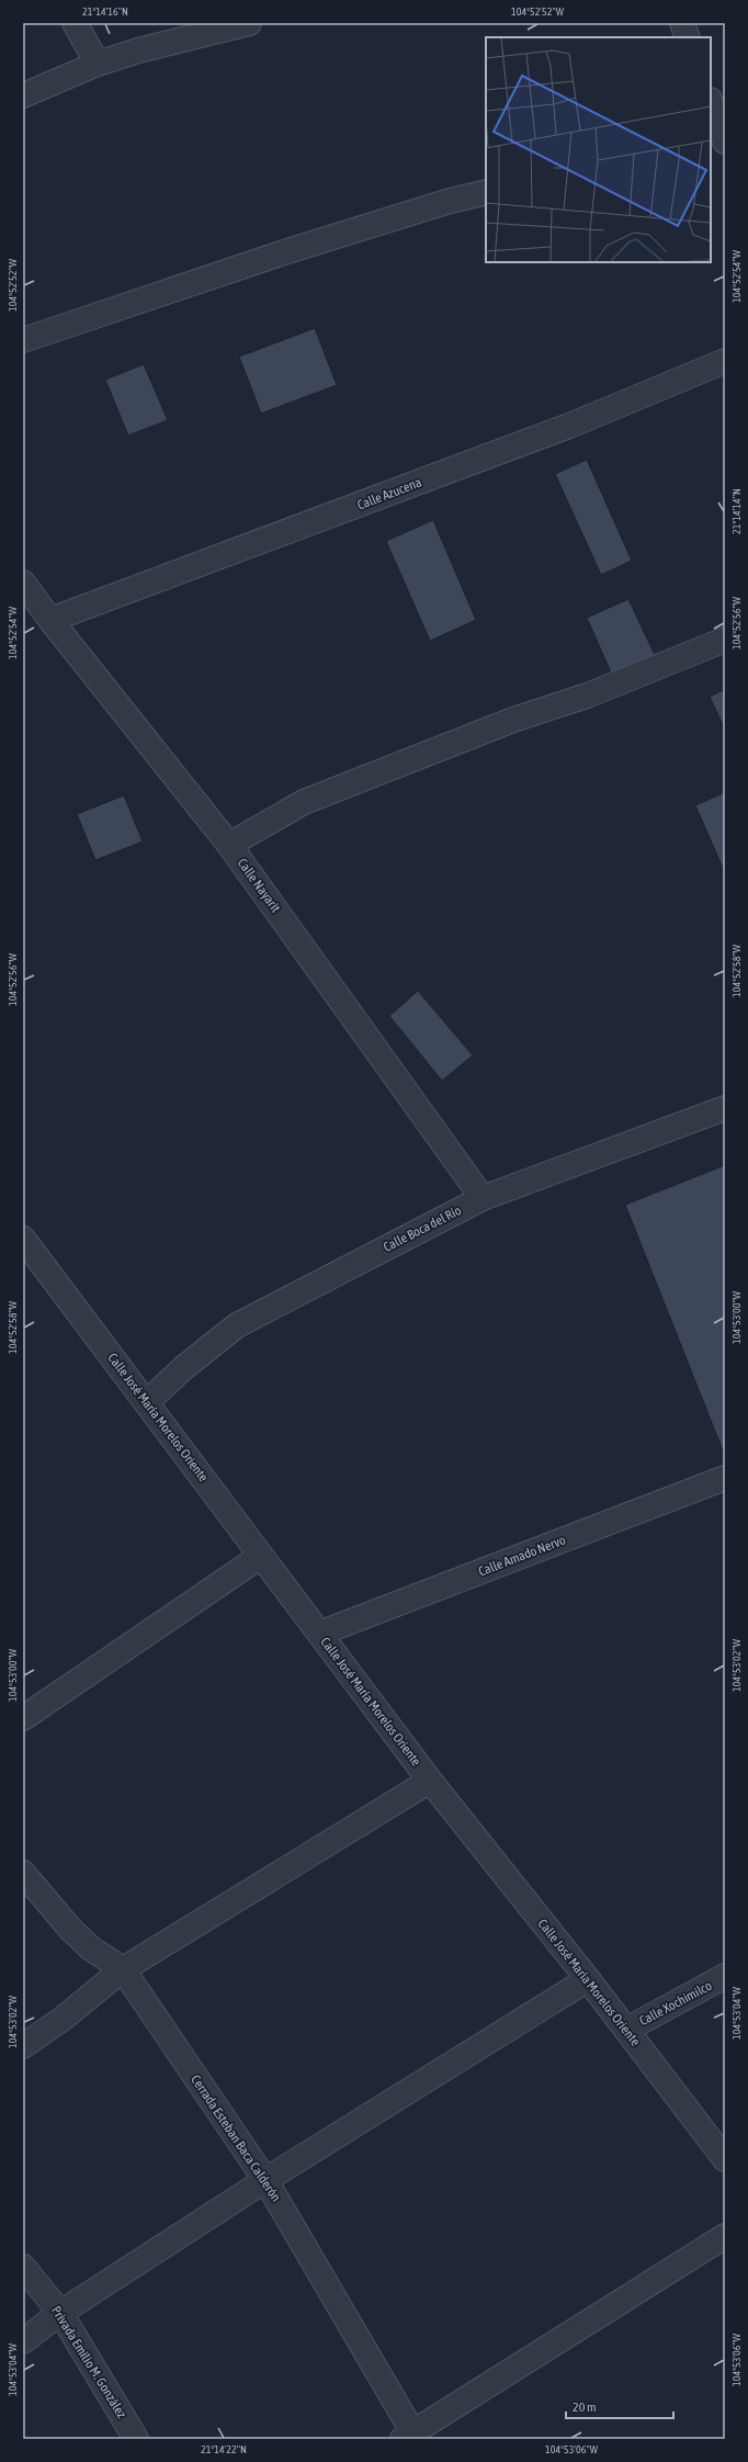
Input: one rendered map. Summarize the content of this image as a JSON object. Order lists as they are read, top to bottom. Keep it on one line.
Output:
{"streets":{"street":["Calle Azucena","Calle Nayarit","Calle Boca del Río","Calle José María Morelos Oriente","Calle Amado Nervo","Calle Xochimilco","Cerrada Esteban Baca Calderón","Privada Emilio M. González"]},"crossings":[["Calle Azucena","Calle Nayarit"],["Calle Nayarit","Calle Boca del Río"],["Calle Boca del Río","Calle José María Morelos Oriente"],["Calle José María Morelos Oriente","Calle Amado Nervo"],["Calle José María Morelos Oriente","Calle Xochimilco"]],"scale_bar":"20 m","coordinates":["21°14'16\"N","104°52'52\"W","104°52'54\"W","21°14'14\"N","104°52'56\"W","104°52'58\"W","104°53'00\"W","104°53'02\"W","104°53'04\"W","104°53'06\"W","21°14'22\"N"]}
